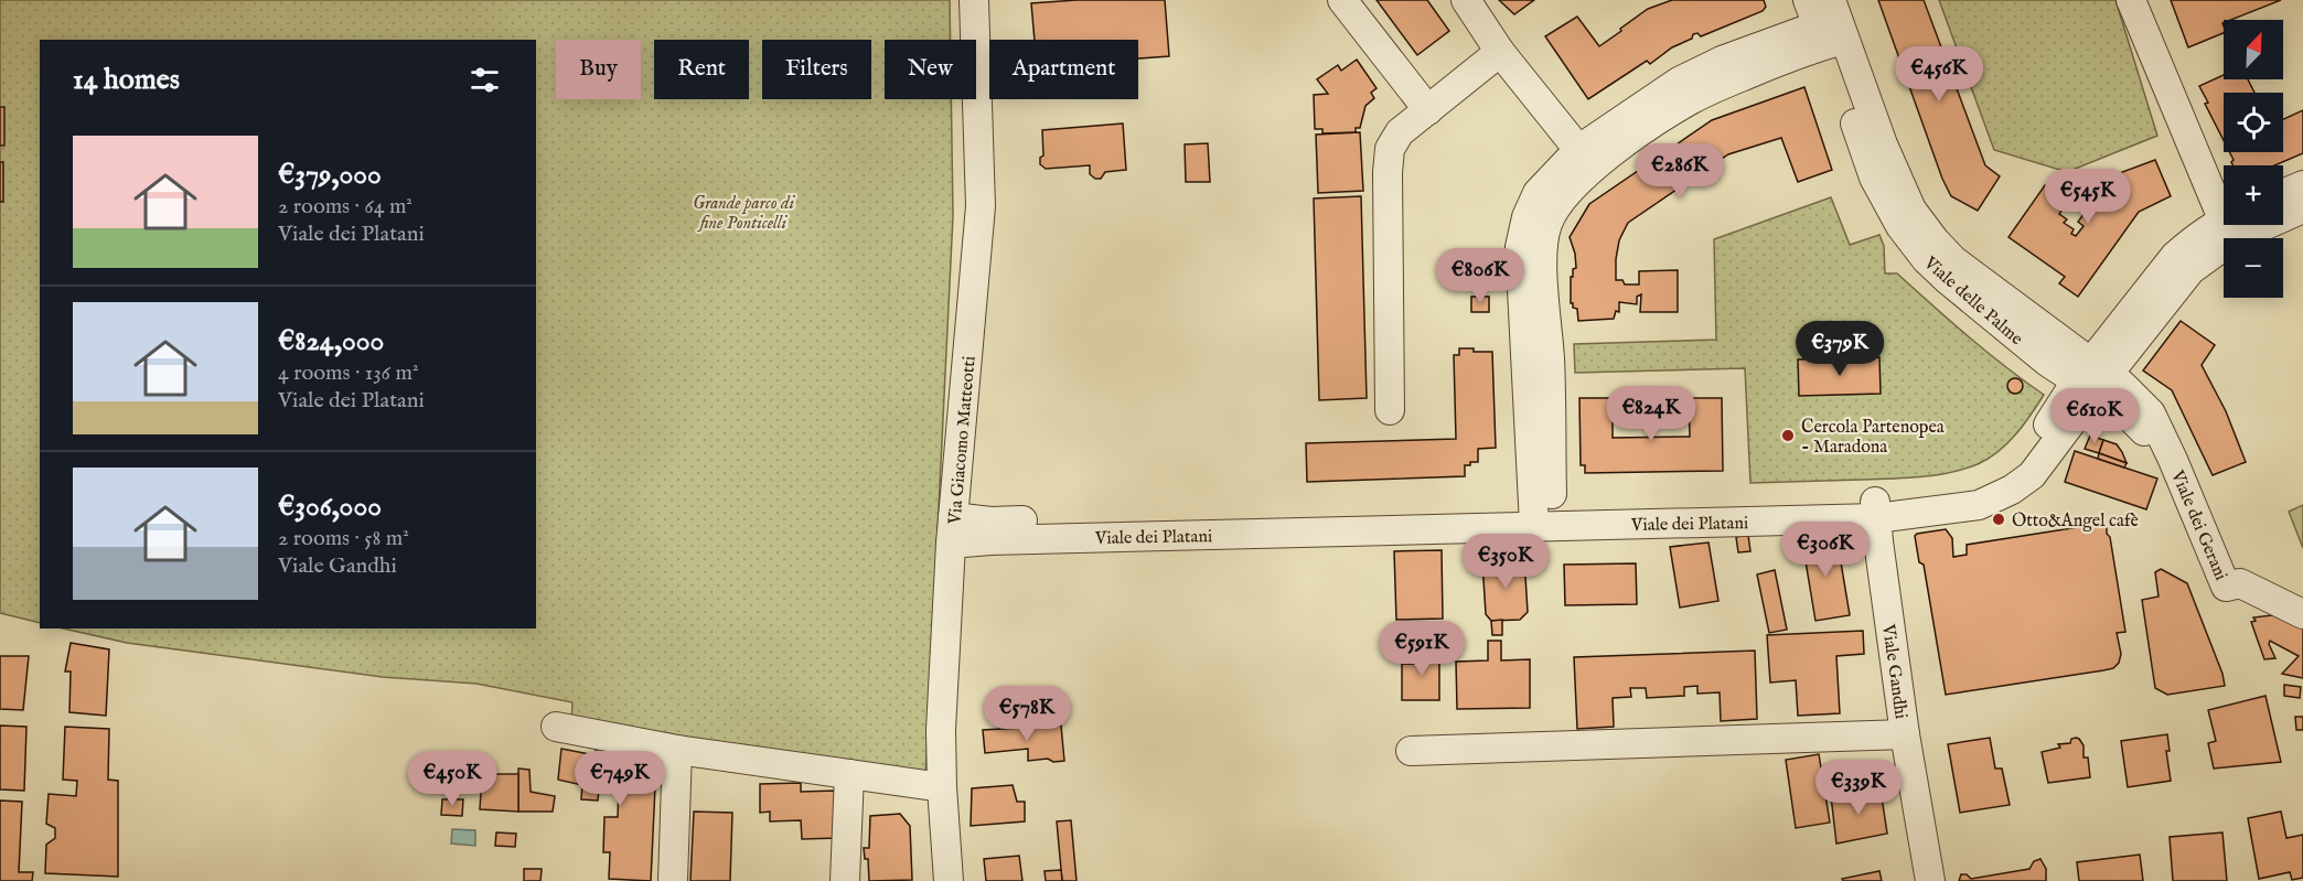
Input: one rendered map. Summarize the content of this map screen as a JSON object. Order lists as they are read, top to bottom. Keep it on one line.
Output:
{"streets":{"street":["Viale delle Palme","Via Giacomo Matteotti","Viale dei Platani","Viale dei Gerani","Viale Gandhi"]},"crossings":[["Viale delle Palme","Viale dei Platani"],["Viale delle Palme","Viale dei Gerani"],["Via Giacomo Matteotti","Viale dei Platani"],["Viale dei Platani","Viale dei Gerani"],["Viale dei Platani","Viale Gandhi"]],"parks":["Grande parco di fine Ponticelli"],"places":["Cercola Partenopea - Maradona","Otto&Angel cafè"],"north":"top right","page":{"map_buttons":["+","−"],"chip":["Buy","Rent","Filters","New","Apartment"],"heading":"14 homes","price":["€456K","€286K","€545K","€806K","€379K","€824K","€610K","€306K","€350K","€591K","€578K","€450K","€749K","€339K"],"list":[{"name":"€379,000","note":"2 rooms · 64 m² · Viale dei Platani"},{"name":"€824,000","note":"4 rooms · 136 m² · Viale dei Platani"},{"name":"€306,000","note":"2 rooms · 58 m² · Viale Gandhi"}]}}
